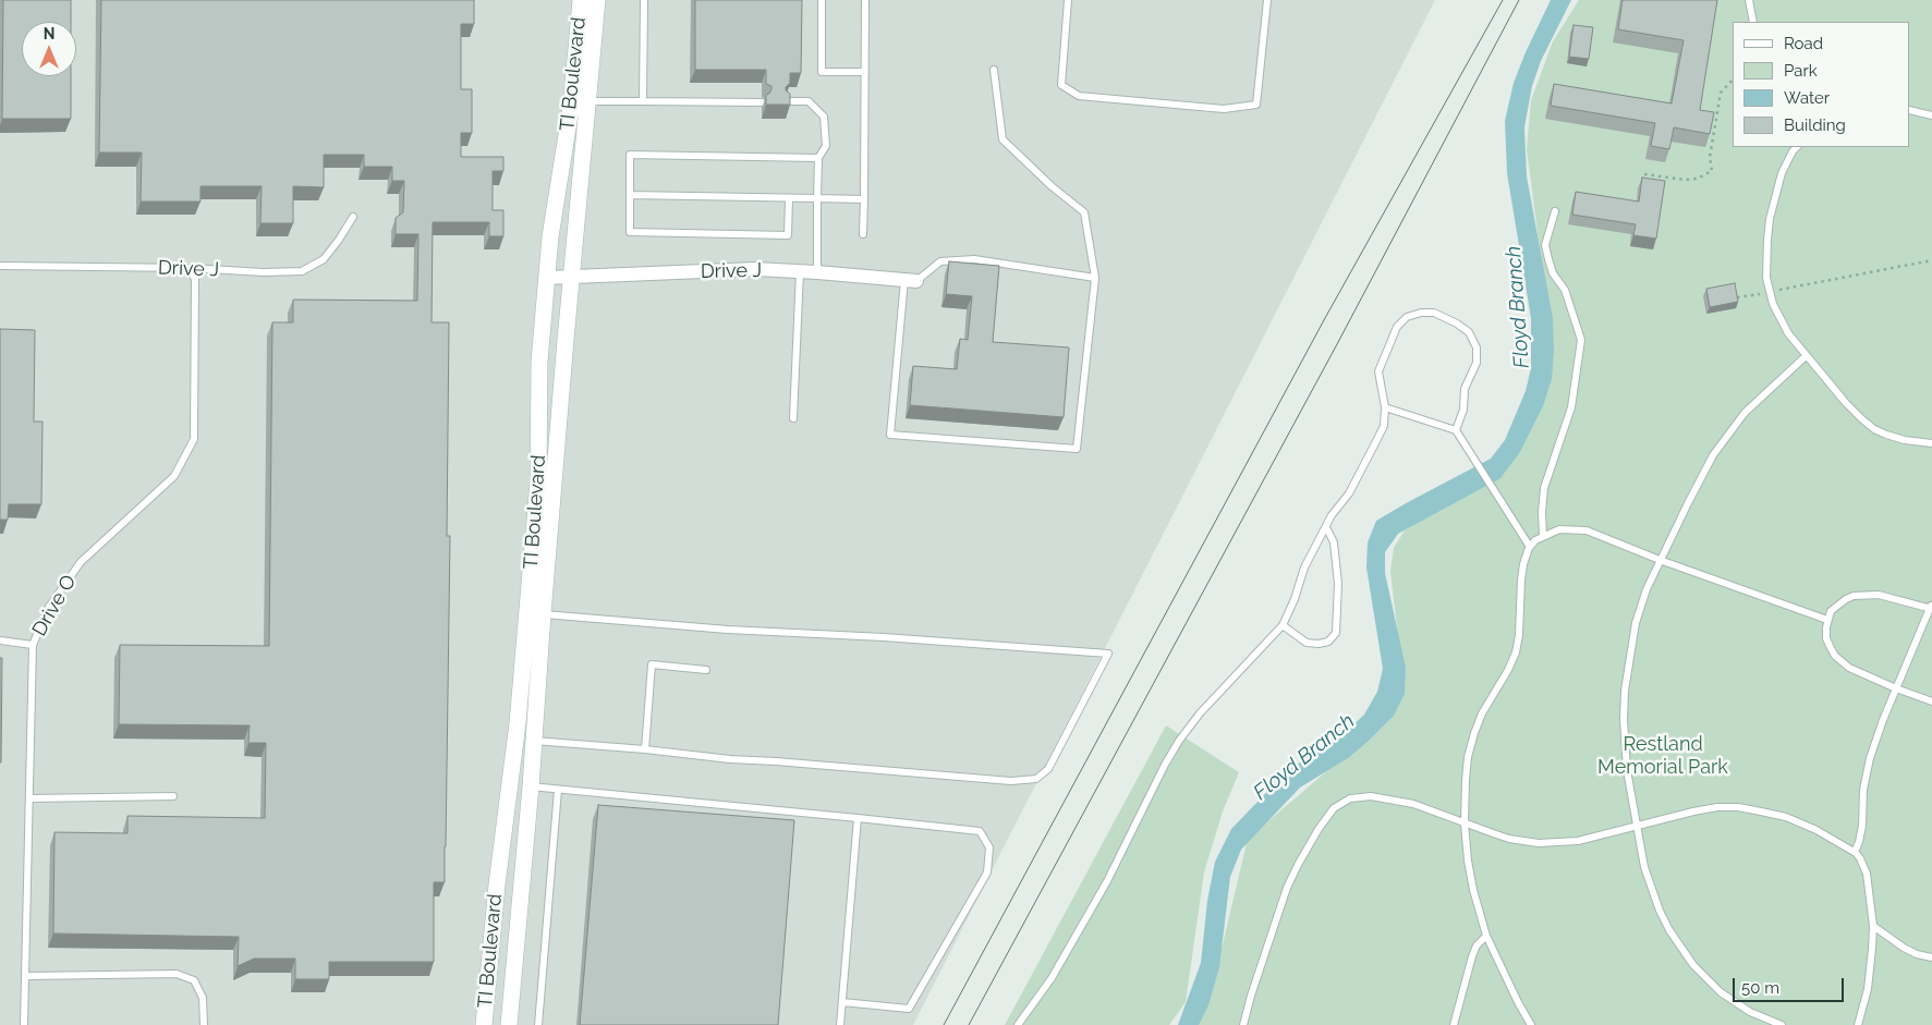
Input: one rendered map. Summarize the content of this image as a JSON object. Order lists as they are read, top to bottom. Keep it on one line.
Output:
{"streets":{"street":["TI Boulevard","Drive J"],"lane":["Drive O"]},"crossings":[["TI Boulevard","Drive J"],["Drive J","Drive O"]],"water":["Floyd Branch"],"parks":["Restland Memorial Park"],"legend":["Road","Park","Water","Building"],"scale_bar":"50 m","north":"top"}
